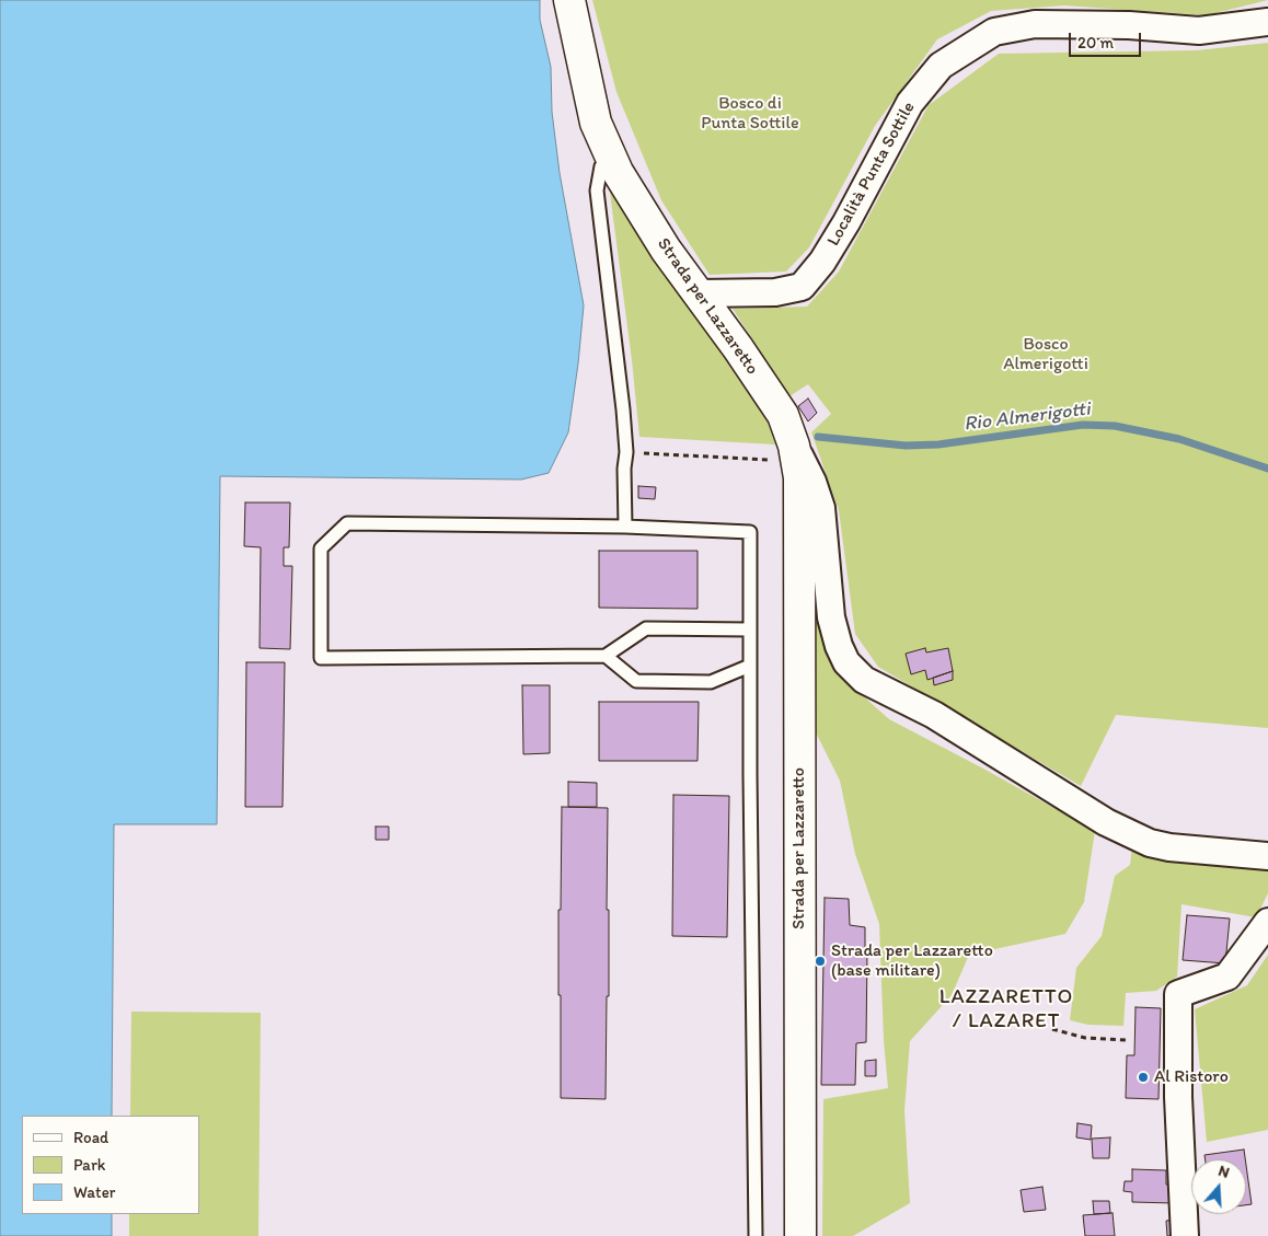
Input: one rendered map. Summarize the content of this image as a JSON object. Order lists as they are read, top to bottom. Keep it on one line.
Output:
{"streets":{"main road":["Strada per Lazzaretto"],"street":["Località Punta Sottile"]},"crossings":[["Località Punta Sottile","Strada per Lazzaretto"]],"districts":["LAZZARETTO / LAZARET"],"water":["Rio Almerigotti"],"parks":["Bosco di Punta Sottile","Bosco Almerigotti"],"places":["Strada per Lazzaretto (base militare)","Al Ristoro"],"legend":["Road","Park","Water"],"scale_bar":"20 m","north":"top"}
